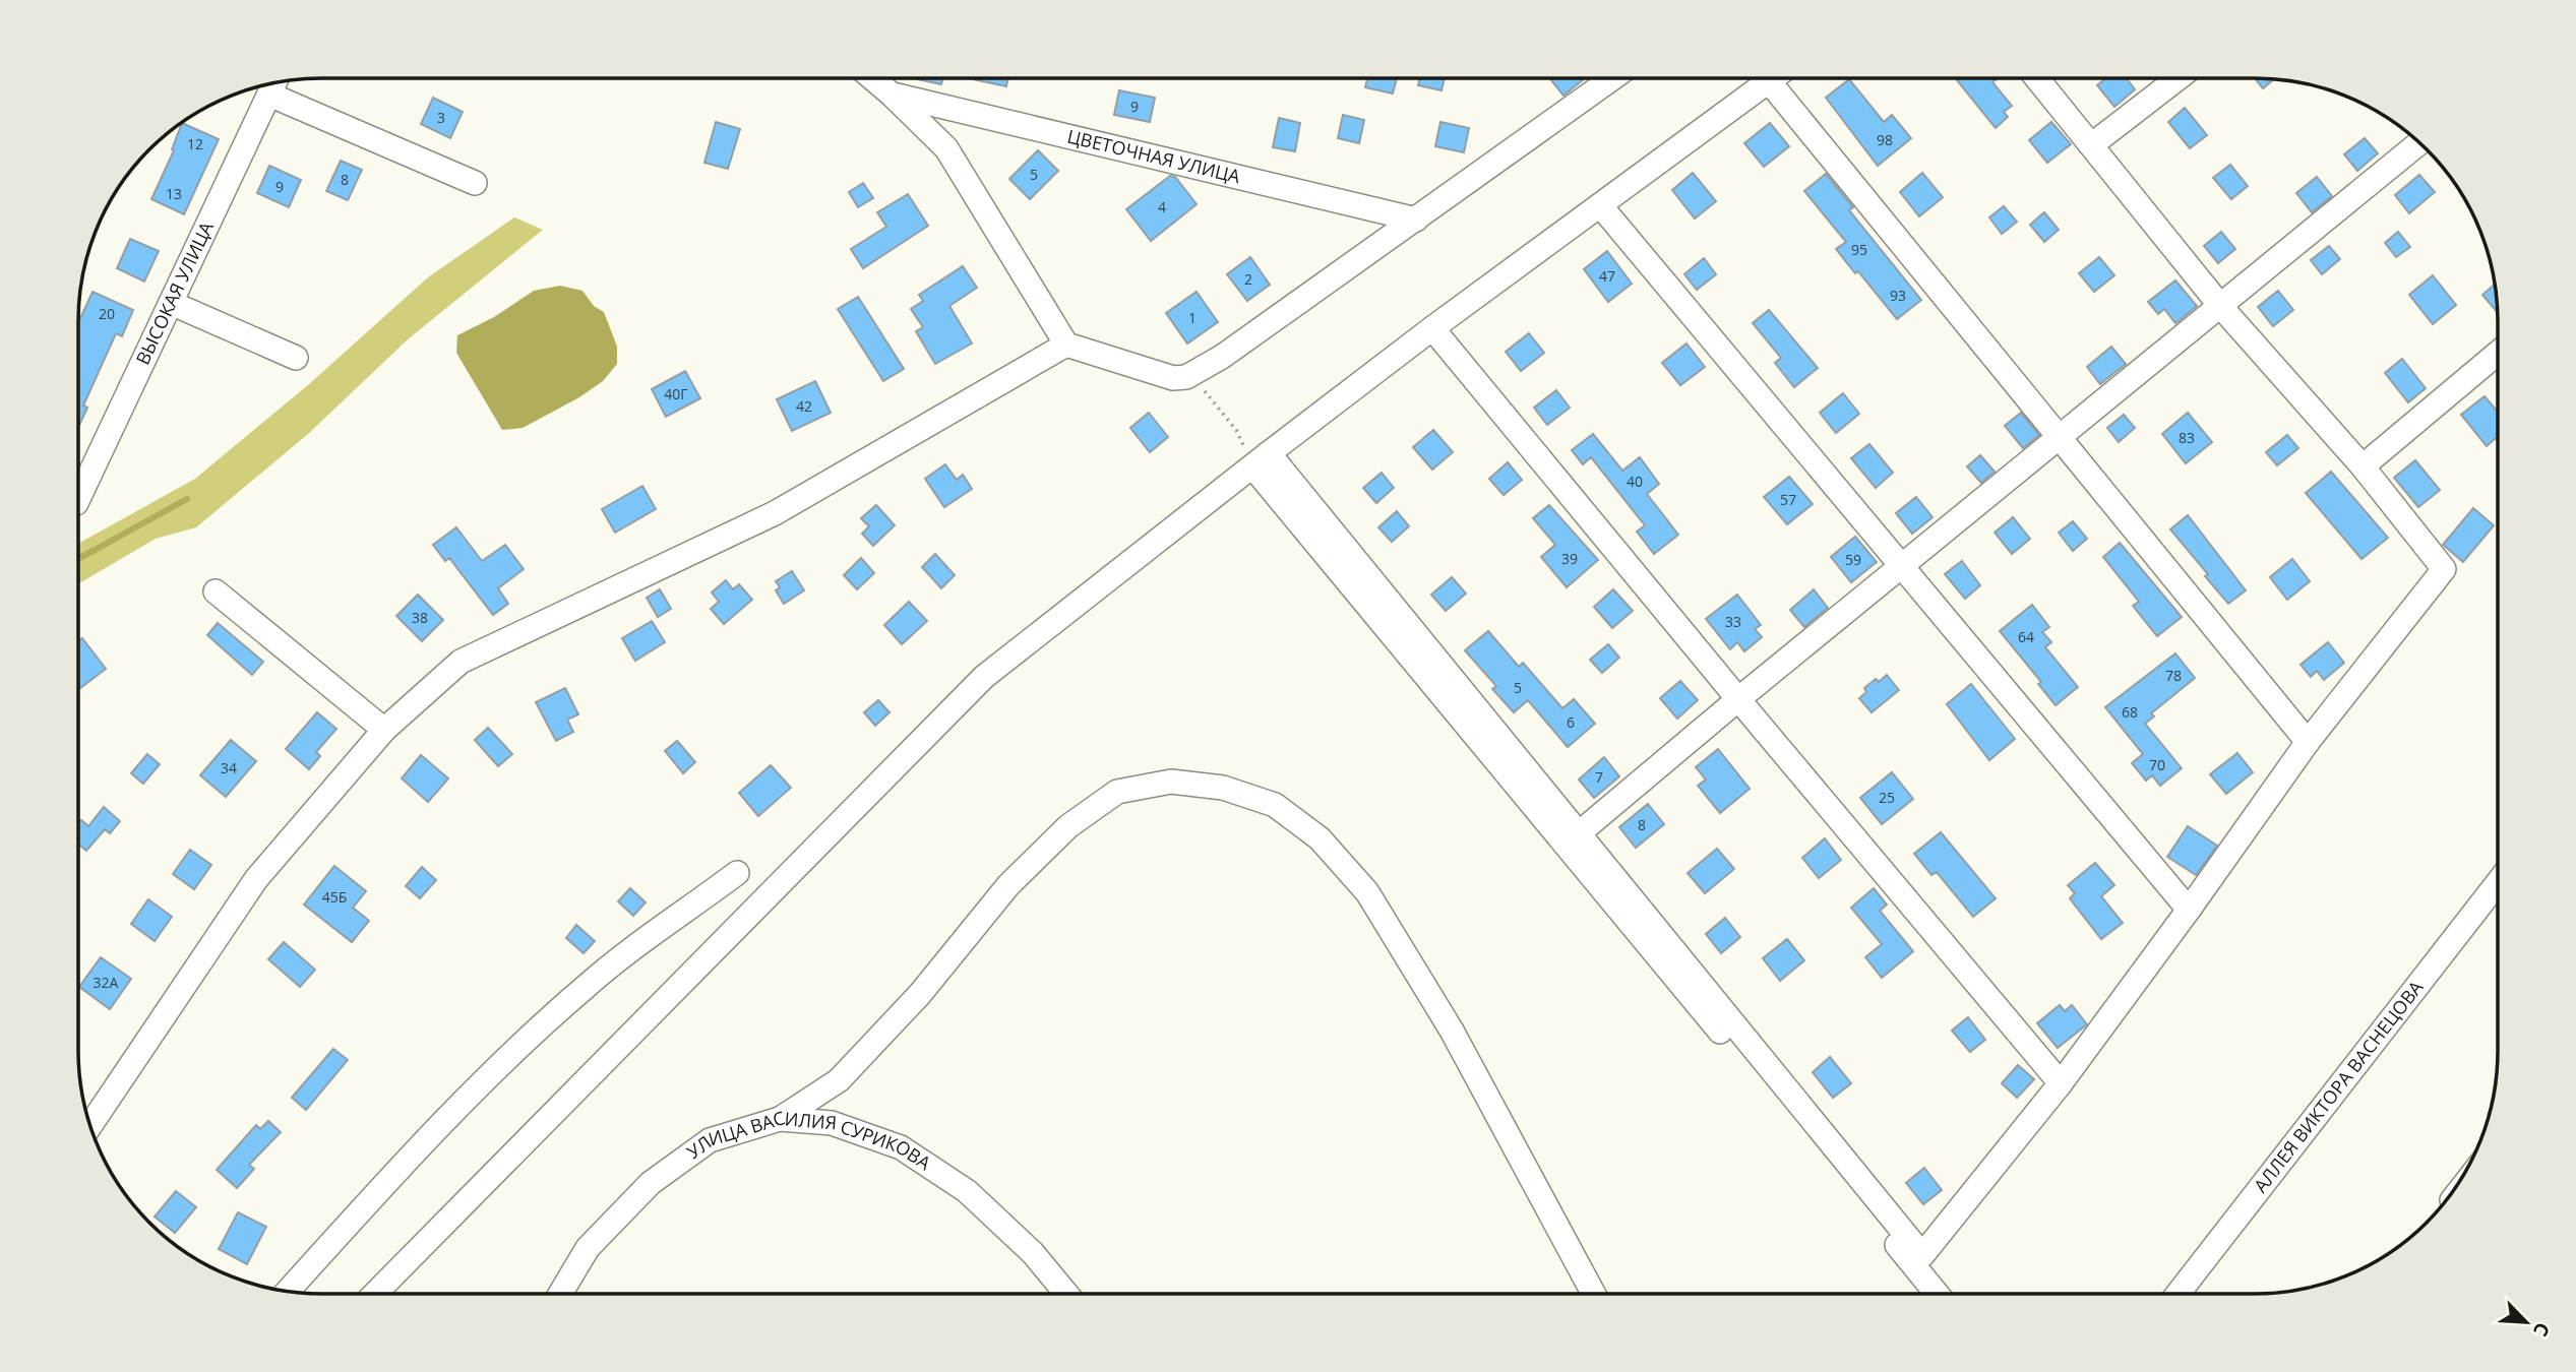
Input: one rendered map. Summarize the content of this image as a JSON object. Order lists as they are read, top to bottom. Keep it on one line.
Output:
{"streets":{"street":["ЦВЕТОЧНАЯ УЛИЦА","ВЫСОКАЯ УЛИЦА","АЛЛЕЯ ВИКТОРА ВАСНЕЦОВА","УЛИЦА ВАСИЛИЯ СУРИКОВА"]},"house_numbers":["9","3","98","12","5","8","9","13","4","95","47","2","93","20","1","40Г","42","83","40","57","39","59","38","33","64","78","5","68","6","70","34","7","25","8","45Б","32А"],"north":"bottom right"}
